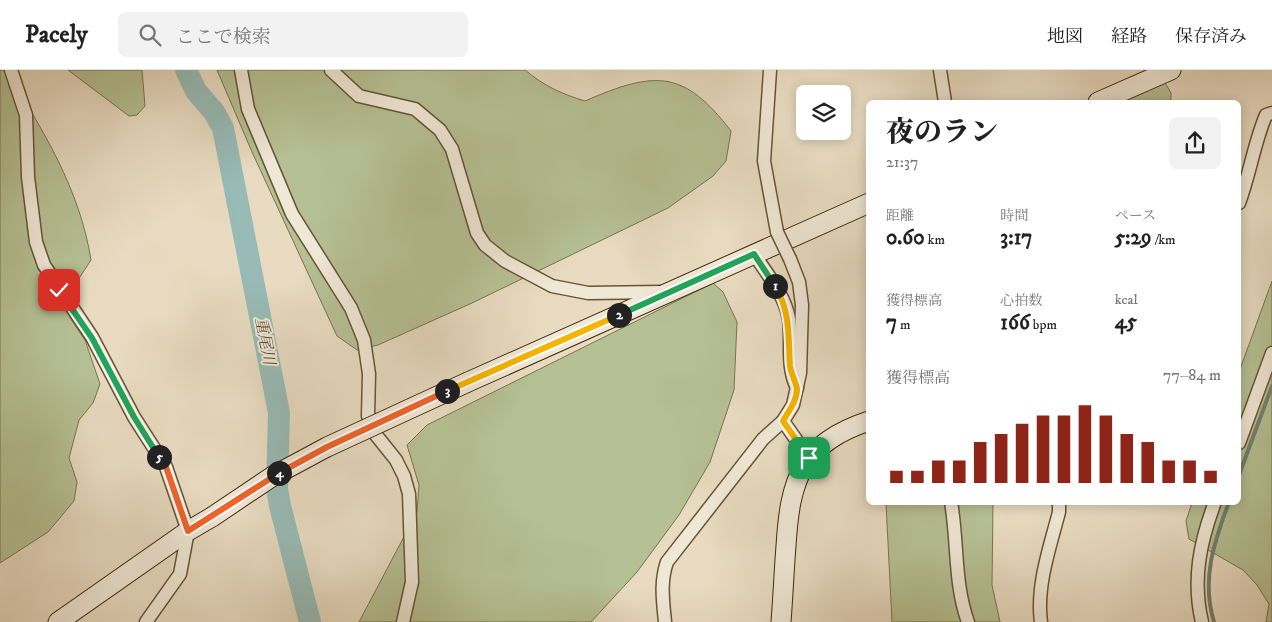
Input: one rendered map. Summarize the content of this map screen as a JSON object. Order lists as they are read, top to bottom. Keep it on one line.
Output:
{"water":["重尾川"],"page":{"header":"Pacely","search":"ここで検索","nav":["地図","経路","保存済み"],"heading":["夜のラン","21:37"],"stats":[["距離","0.60 km"],["時間","3:17"],["ペース","5:29 /km"],["獲得標高","7 m"],["心拍数","166 bpm"],["kcal","45"]],"pins":["1","2","3","5","4"],"chart":["獲得標高","77–84 m"]}}
